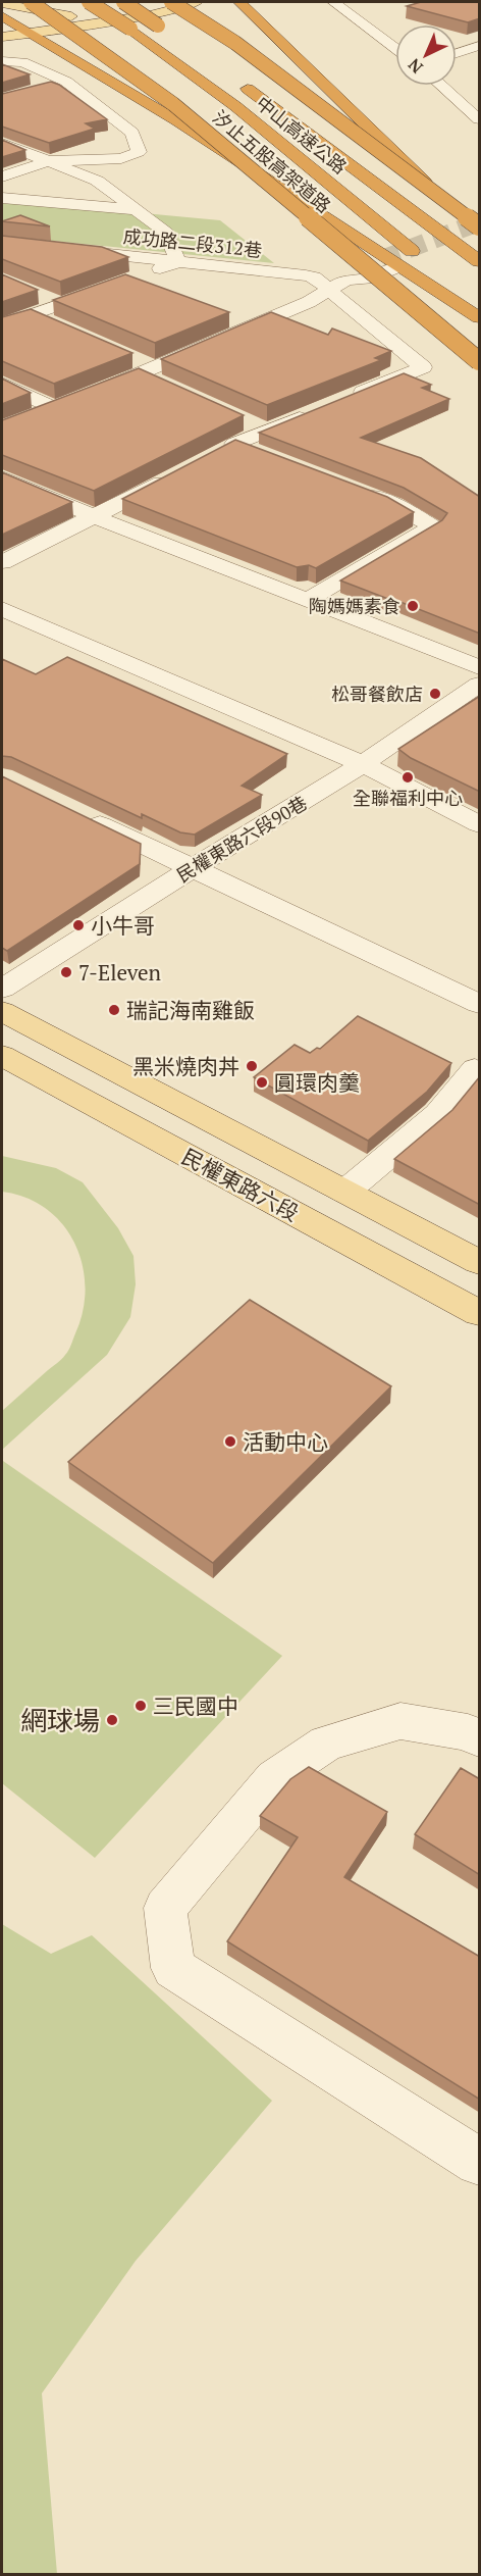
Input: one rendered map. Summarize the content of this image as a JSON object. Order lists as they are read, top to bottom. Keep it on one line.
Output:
{"streets":{"highway":["中山高速公路","汐止五股高架道路"],"main road":["民權東路六段"],"street":["成功路二段312巷","民權東路六段90巷"]},"places":["陶媽媽素食","松哥餐飲店","全聯福利中心","小牛哥","7-Eleven","瑞記海南雞飯","黑米燒肉丼","圓環肉羹","活動中心","三民國中","網球場"],"north":"bottom left"}
